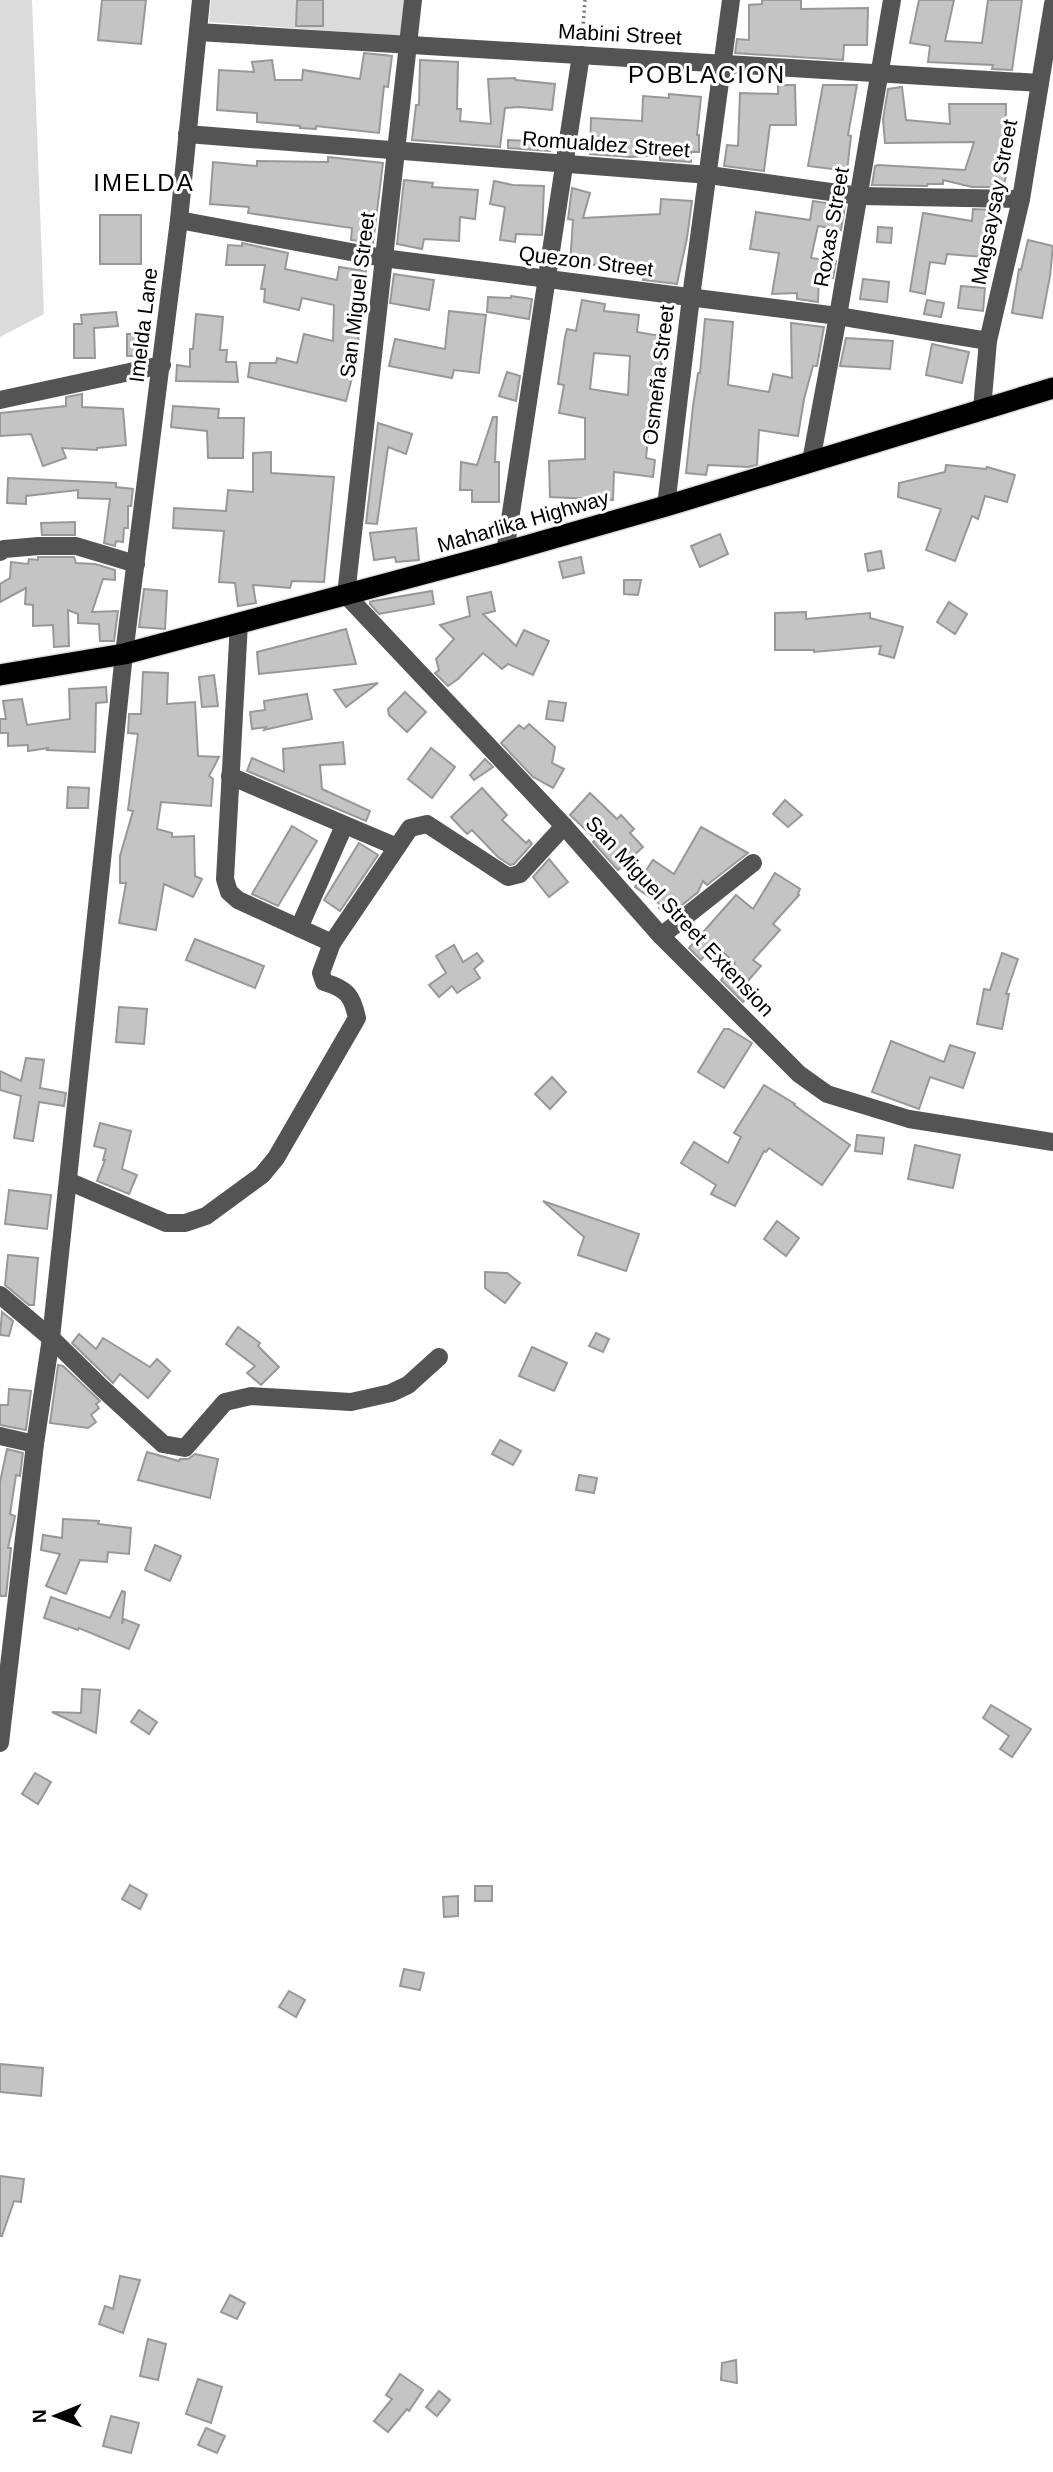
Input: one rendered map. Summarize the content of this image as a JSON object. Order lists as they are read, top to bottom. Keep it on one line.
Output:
{"streets":{"highway":["Maharlika Highway"],"street":["Mabini Street","Romualdez Street","Magsaysay Street","Roxas Street","Quezon Street","San Miguel Street","Imelda Lane","Osmeña Street","San Miguel Street Extension"]},"crossings":[["Mabini Street","Magsaysay Street"],["Mabini Street","Roxas Street"],["Mabini Street","San Miguel Street"],["Mabini Street","Imelda Lane"],["Mabini Street","Osmeña Street"],["Romualdez Street","Magsaysay Street"],["Romualdez Street","Roxas Street"],["Romualdez Street","San Miguel Street"],["Romualdez Street","Imelda Lane"],["Romualdez Street","Osmeña Street"],["Magsaysay Street","Quezon Street"],["Magsaysay Street","Maharlika Highway"],["Roxas Street","Quezon Street"],["Roxas Street","Maharlika Highway"],["Quezon Street","San Miguel Street"],["Quezon Street","Imelda Lane"],["Quezon Street","Osmeña Street"],["San Miguel Street","Maharlika Highway"],["San Miguel Street","San Miguel Street Extension"],["Imelda Lane","Maharlika Highway"],["Osmeña Street","Maharlika Highway"],["Maharlika Highway","San Miguel Street Extension"]],"districts":["POBLACION","IMELDA"],"north":"left"}
